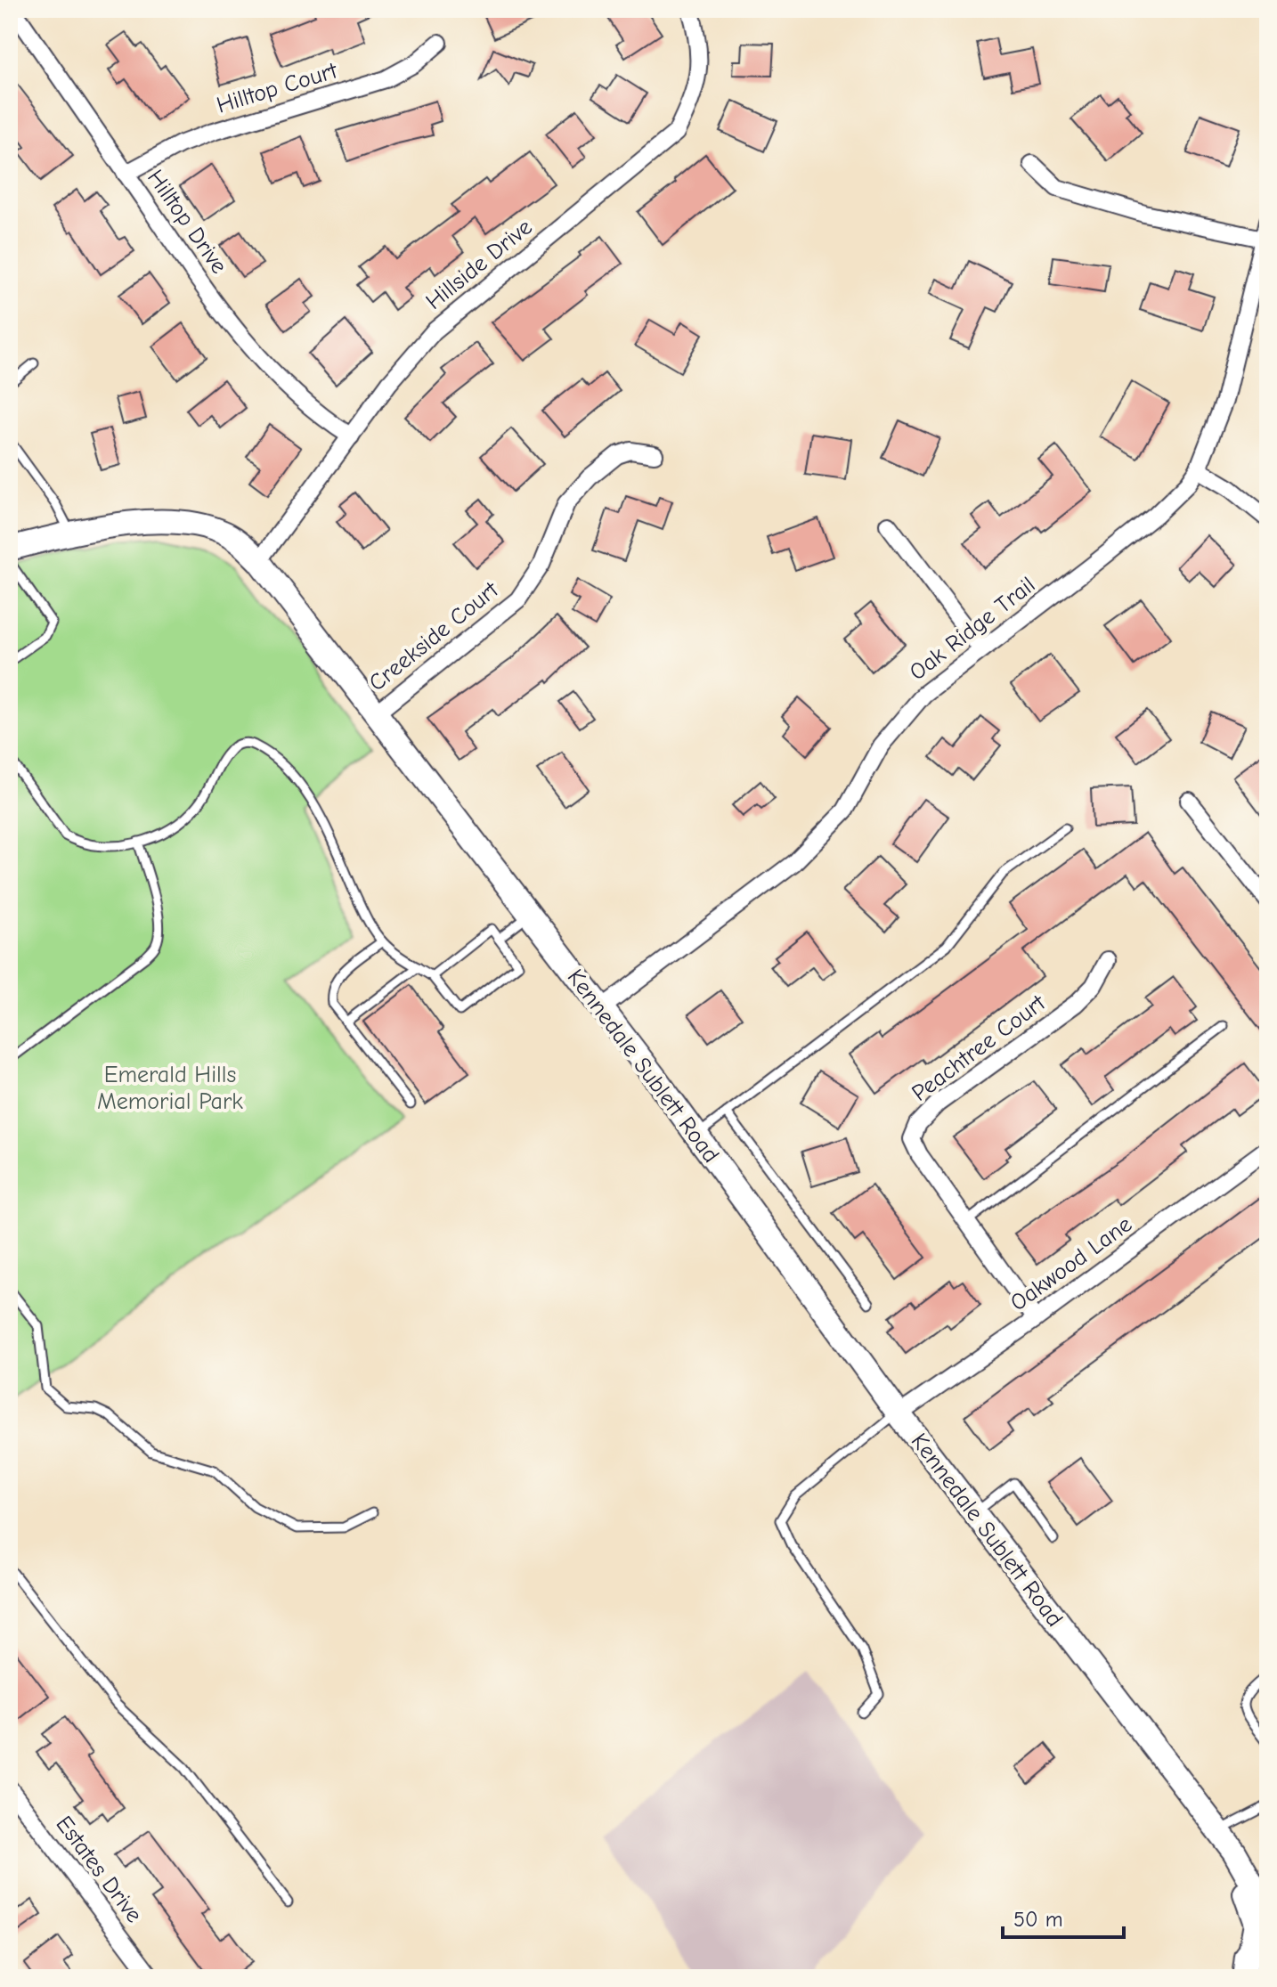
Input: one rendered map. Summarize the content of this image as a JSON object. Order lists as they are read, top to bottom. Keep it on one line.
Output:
{"streets":{"main road":["Kennedale Sublett Road"],"street":["Hilltop Court","Hilltop Drive","Hillside Drive","Oak Ridge Trail","Creekside Court","Peachtree Court","Oakwood Lane","Estates Drive"]},"crossings":[["Hilltop Court","Hilltop Drive"],["Hilltop Drive","Hillside Drive"],["Hillside Drive","Kennedale Sublett Road"],["Oak Ridge Trail","Kennedale Sublett Road"],["Creekside Court","Kennedale Sublett Road"],["Peachtree Court","Oakwood Lane"],["Kennedale Sublett Road","Oakwood Lane"]],"parks":["Emerald Hills Memorial Park"],"scale_bar":"50 m"}
